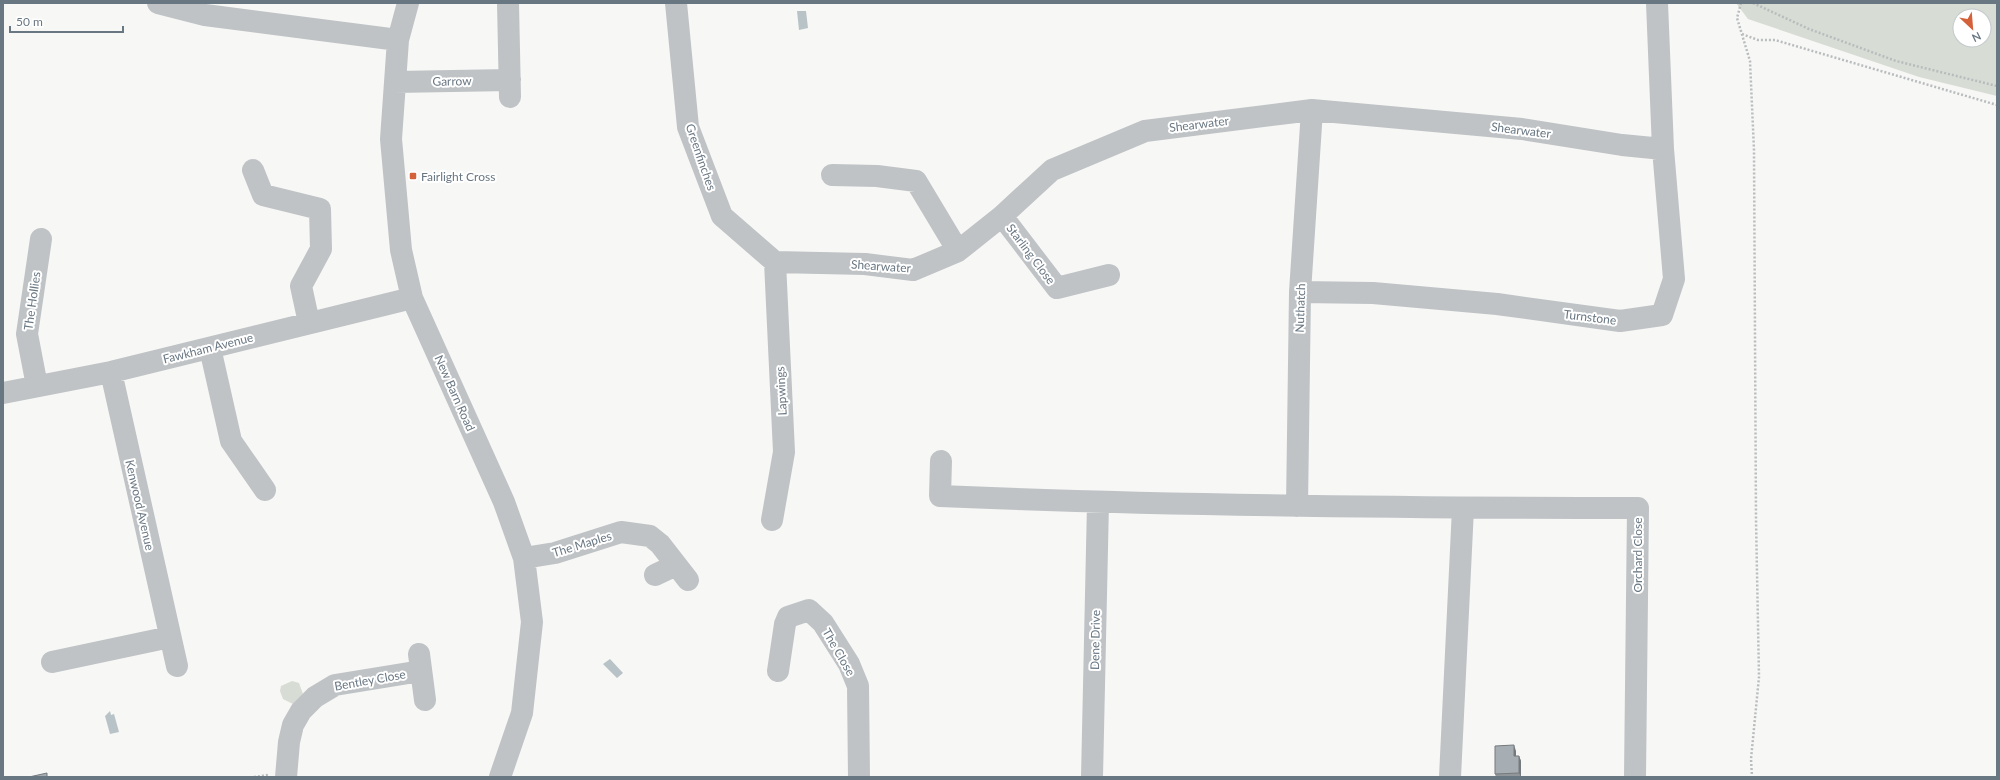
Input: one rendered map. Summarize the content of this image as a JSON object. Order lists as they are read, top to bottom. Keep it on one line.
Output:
{"streets":{"street":["Garrow","Shearwater","Greenfinches","Starling Close","The Hollies","Nuthatch","Turnstone","Fawkham Avenue","Lapwings","New Barn Road","Kenwood Avenue","The Maples","Orchard Close","Dene Drive","The Close","Bentley Close"]},"crossings":[["Garrow","New Barn Road"],["Shearwater","Greenfinches"],["Shearwater","Starling Close"],["Shearwater","Nuthatch"],["Shearwater","Turnstone"],["Shearwater","Lapwings"],["Greenfinches","Lapwings"],["The Hollies","Fawkham Avenue"],["Nuthatch","Turnstone"],["Nuthatch","Orchard Close"],["Fawkham Avenue","New Barn Road"],["Fawkham Avenue","Kenwood Avenue"],["New Barn Road","The Maples"]],"places":{"transit":["Fairlight Cross"]},"scale_bar":"50 m","north":"bottom right"}
